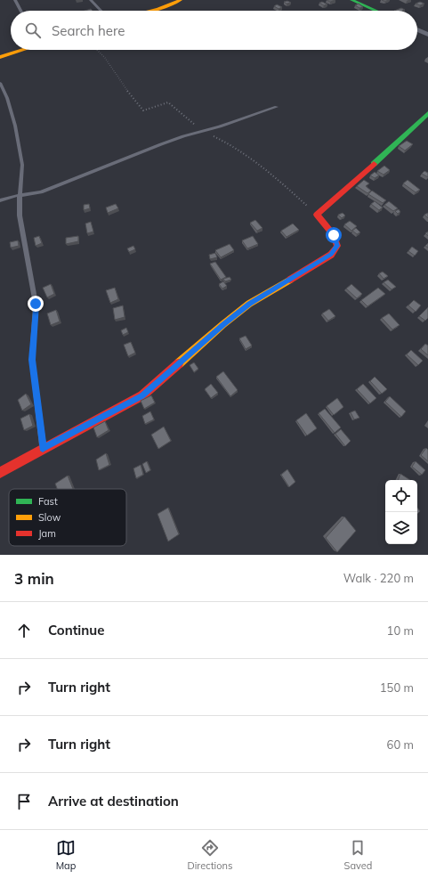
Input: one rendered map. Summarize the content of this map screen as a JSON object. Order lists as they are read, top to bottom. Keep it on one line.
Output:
{"legend":["Fast","Slow","Jam"],"page":{"search":"Search here","heading":["3 min","Walk · 220 m"],"list":[["Continue","10 m"],["Turn right","150 m"],["Turn right","60 m"],"Arrive at destination"],"nav":["Map","Directions","Saved"]}}
